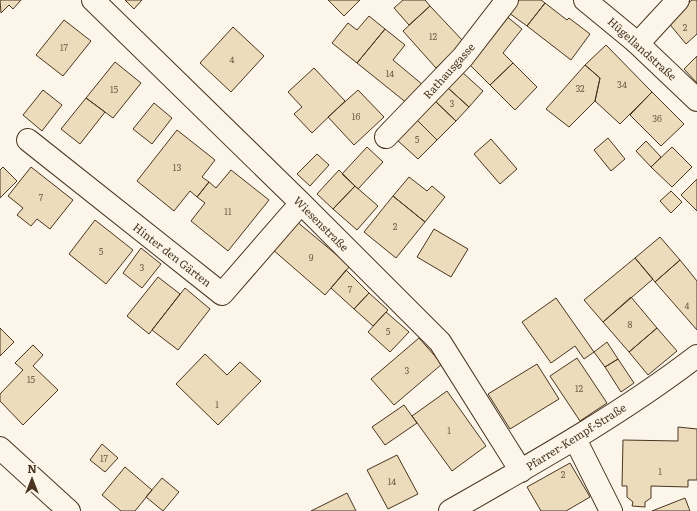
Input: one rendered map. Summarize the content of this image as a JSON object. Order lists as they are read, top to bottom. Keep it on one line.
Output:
{"streets":{"street":["Hügellandstraße","Rathausgasse","Wiesenstraße","Hinter den Gärten","Pfarrer-Kempf-Straße"]},"crossings":[["Wiesenstraße","Hinter den Gärten"],["Wiesenstraße","Pfarrer-Kempf-Straße"]],"house_numbers":["2","12","17","4","14","34","32","15","3","16","36","5","13","7","11","2","5","9","3","7","4","8","5","3","15","12","1","1","17","1","2","14"],"north":"top"}
